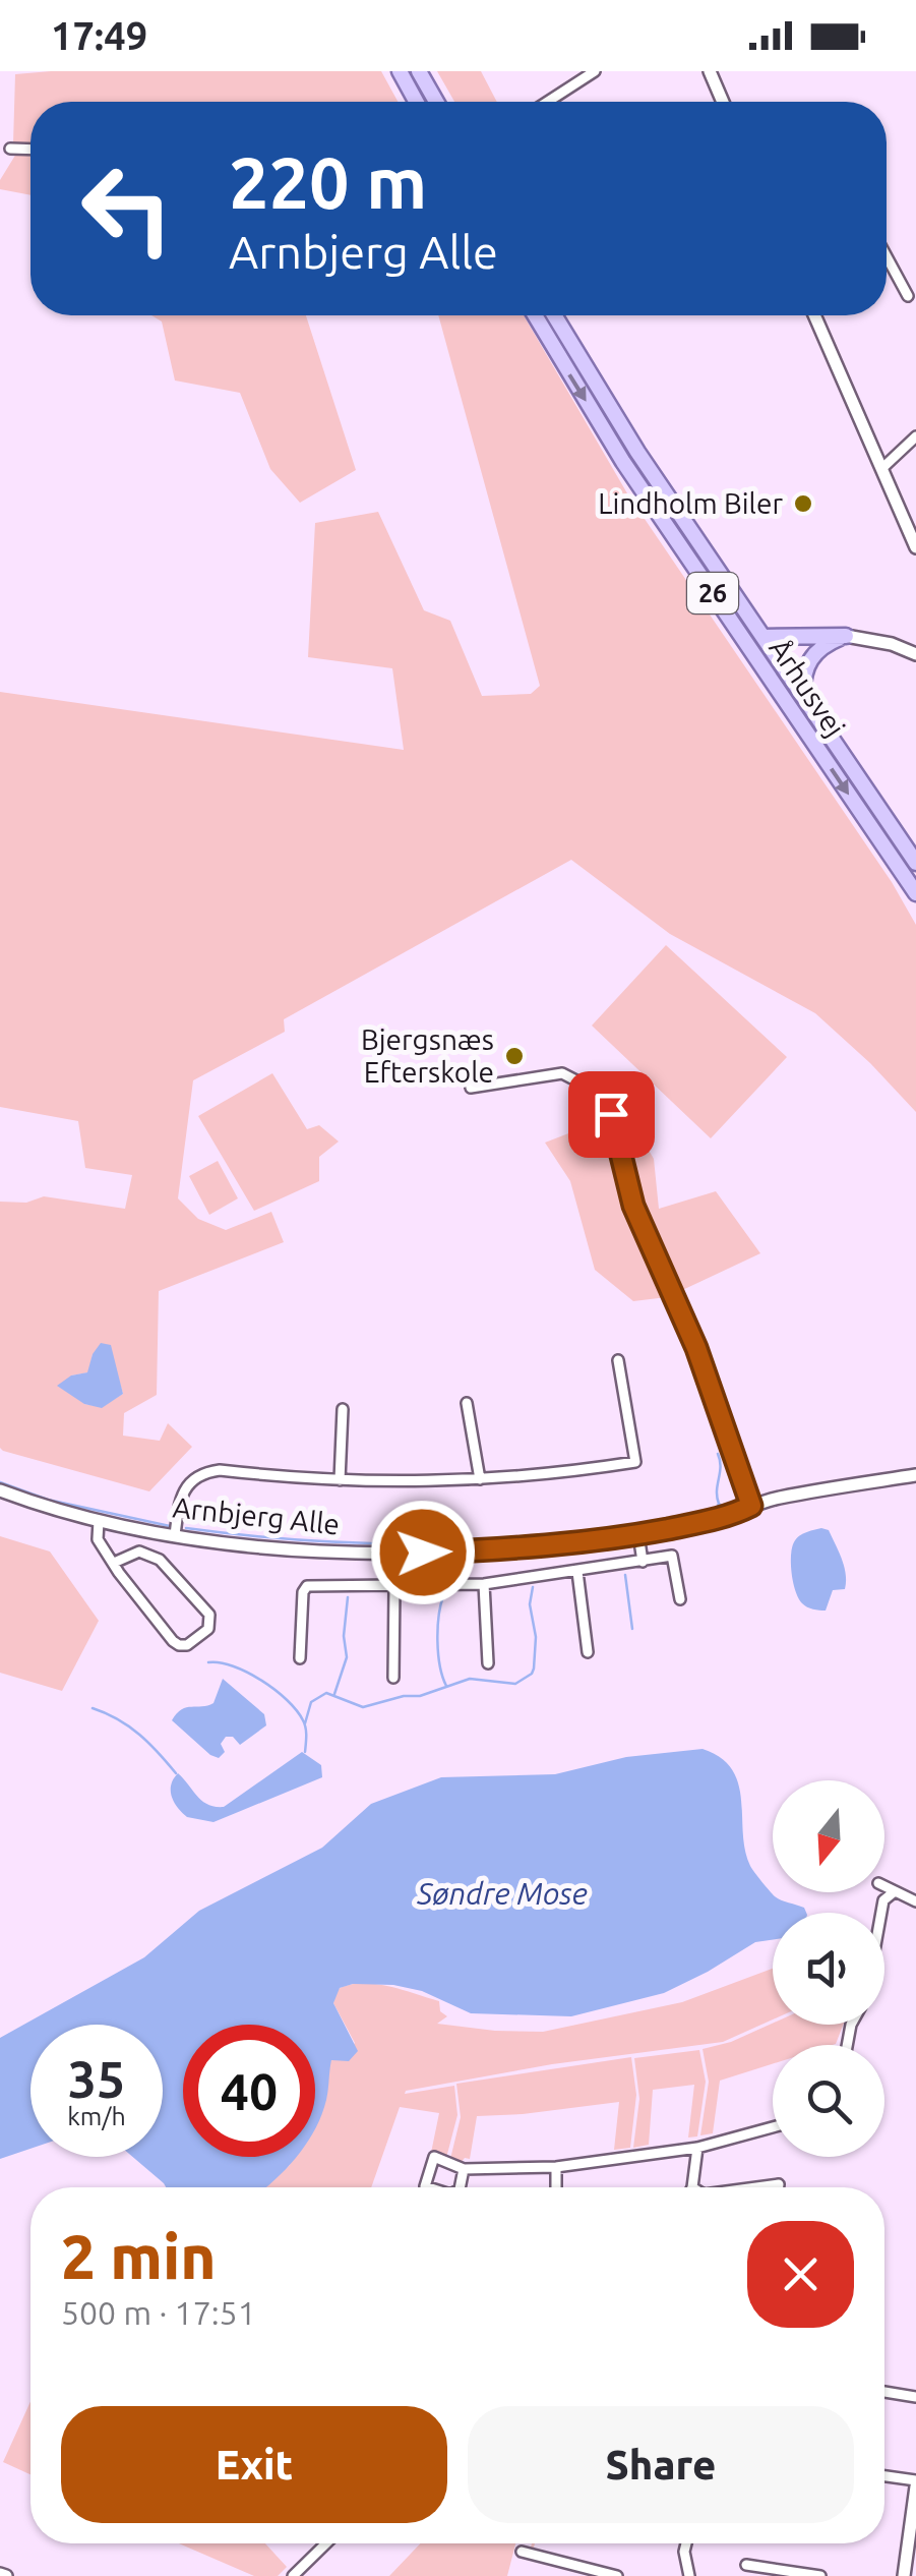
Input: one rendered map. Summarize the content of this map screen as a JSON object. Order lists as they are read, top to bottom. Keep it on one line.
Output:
{"streets":{"main road":["26","Århusvej"],"street":["Arnbjerg Alle"]},"water":["Søndre Mose"],"places":["Lindholm Biler","Bjergsnæs Efterskole"],"north":"bottom","page":{"status":"17:49","turn":["220 m","Arnbjerg Alle"],"speed":"35 km/h","limit":"40","heading":["2 min","500 m · 17:51"],"buttons":["Exit","Share"]}}
